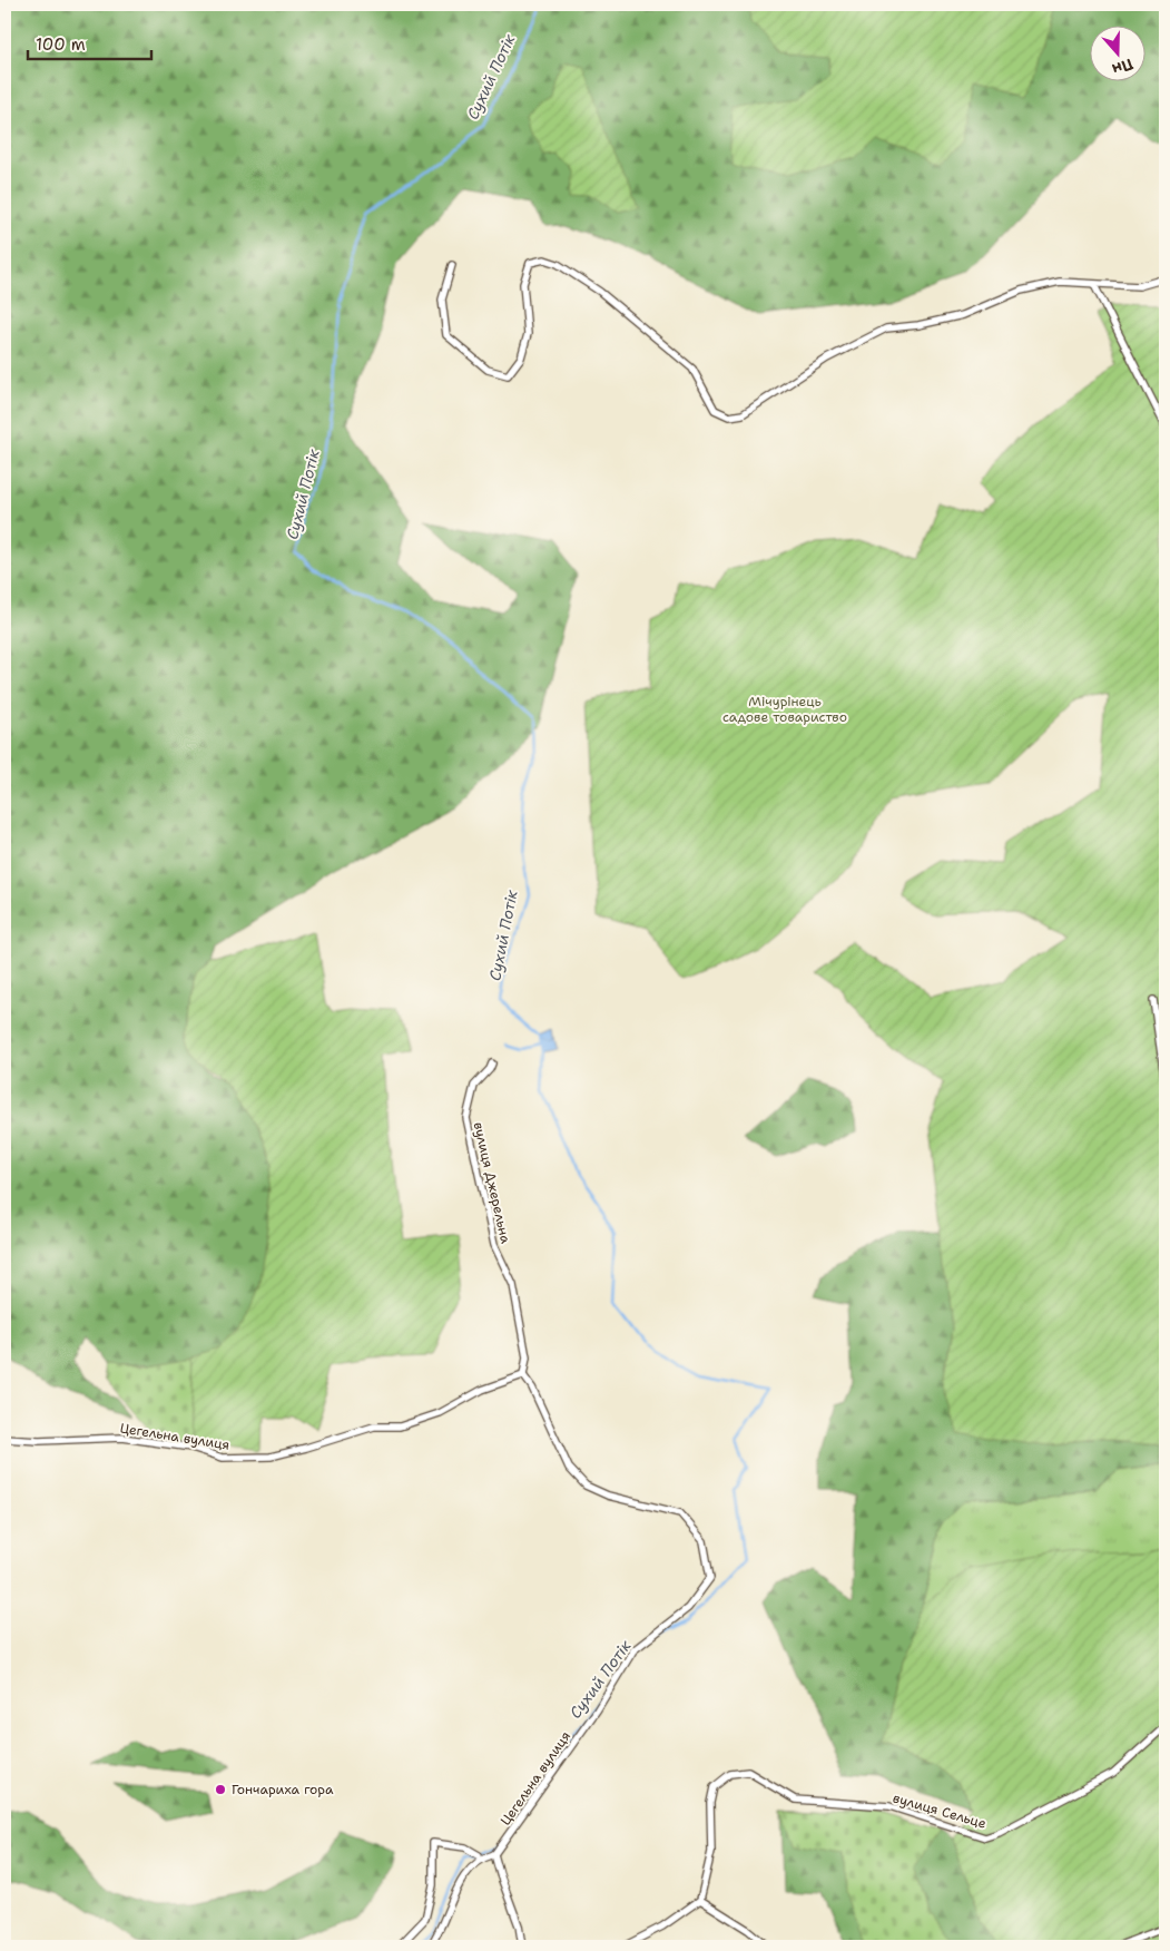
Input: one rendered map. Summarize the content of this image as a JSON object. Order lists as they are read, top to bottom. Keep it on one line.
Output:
{"streets":{"street":["вулиця Джерельна","Цегельна вулиця","вулиця Сельце"]},"crossings":[["вулиця Джерельна","Цегельна вулиця"]],"water":["Сухий Потік"],"parks":["Мічурінець садове товариство"],"places":["Гончариха гора"],"scale_bar":"100 m","north":"bottom"}
